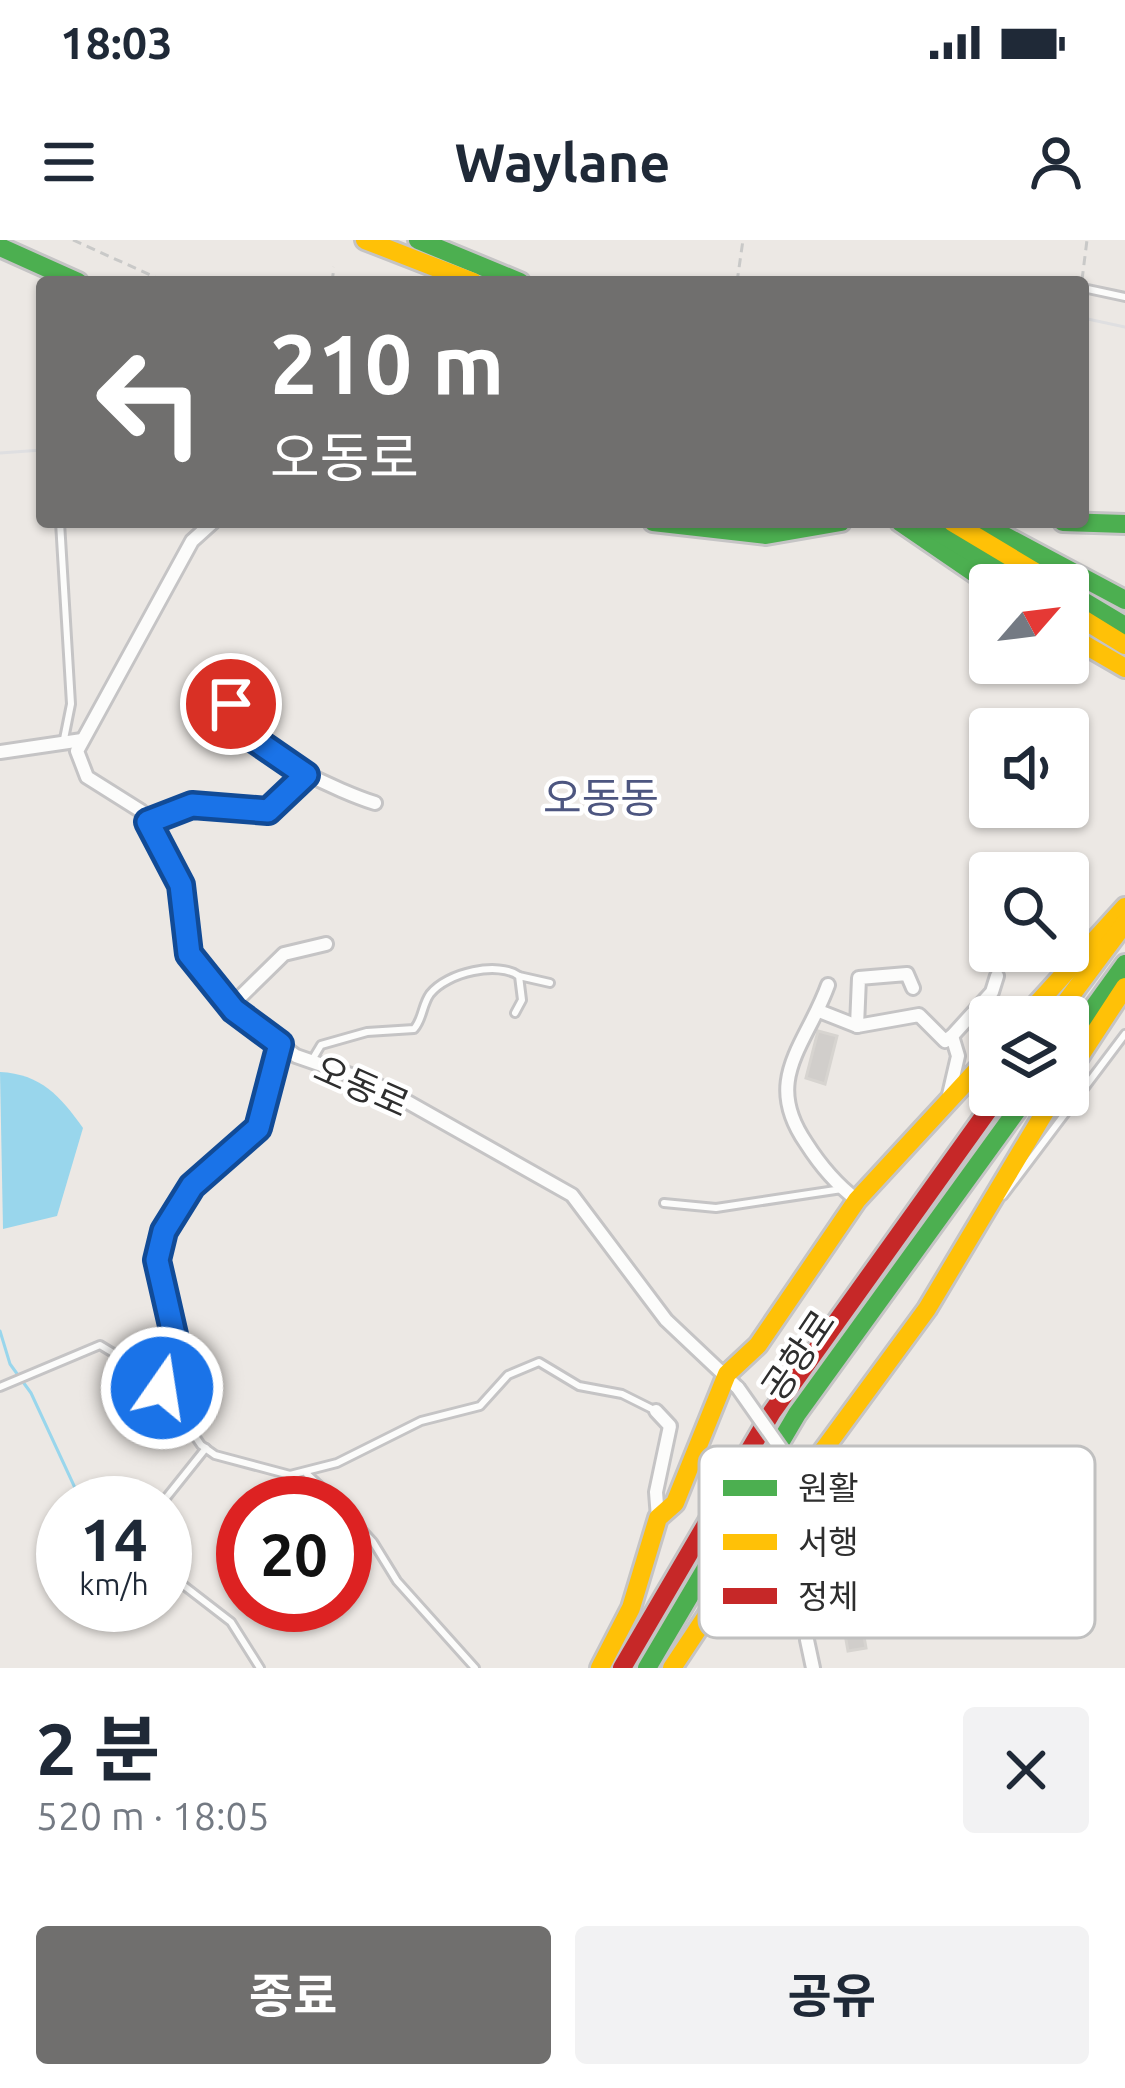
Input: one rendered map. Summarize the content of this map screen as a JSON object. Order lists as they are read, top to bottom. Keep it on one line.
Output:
{"streets":{"main road":["공항로"],"street":["오동로"]},"districts":["오동동"],"legend":["원활","서행","정체"],"north":"top right","page":{"status":"18:03","header":"Waylane","turn":["210 m","오동로"],"speed":"14 km/h","limit":"20","heading":["2 분","520 m · 18:05"],"buttons":["종료","공유"]}}
